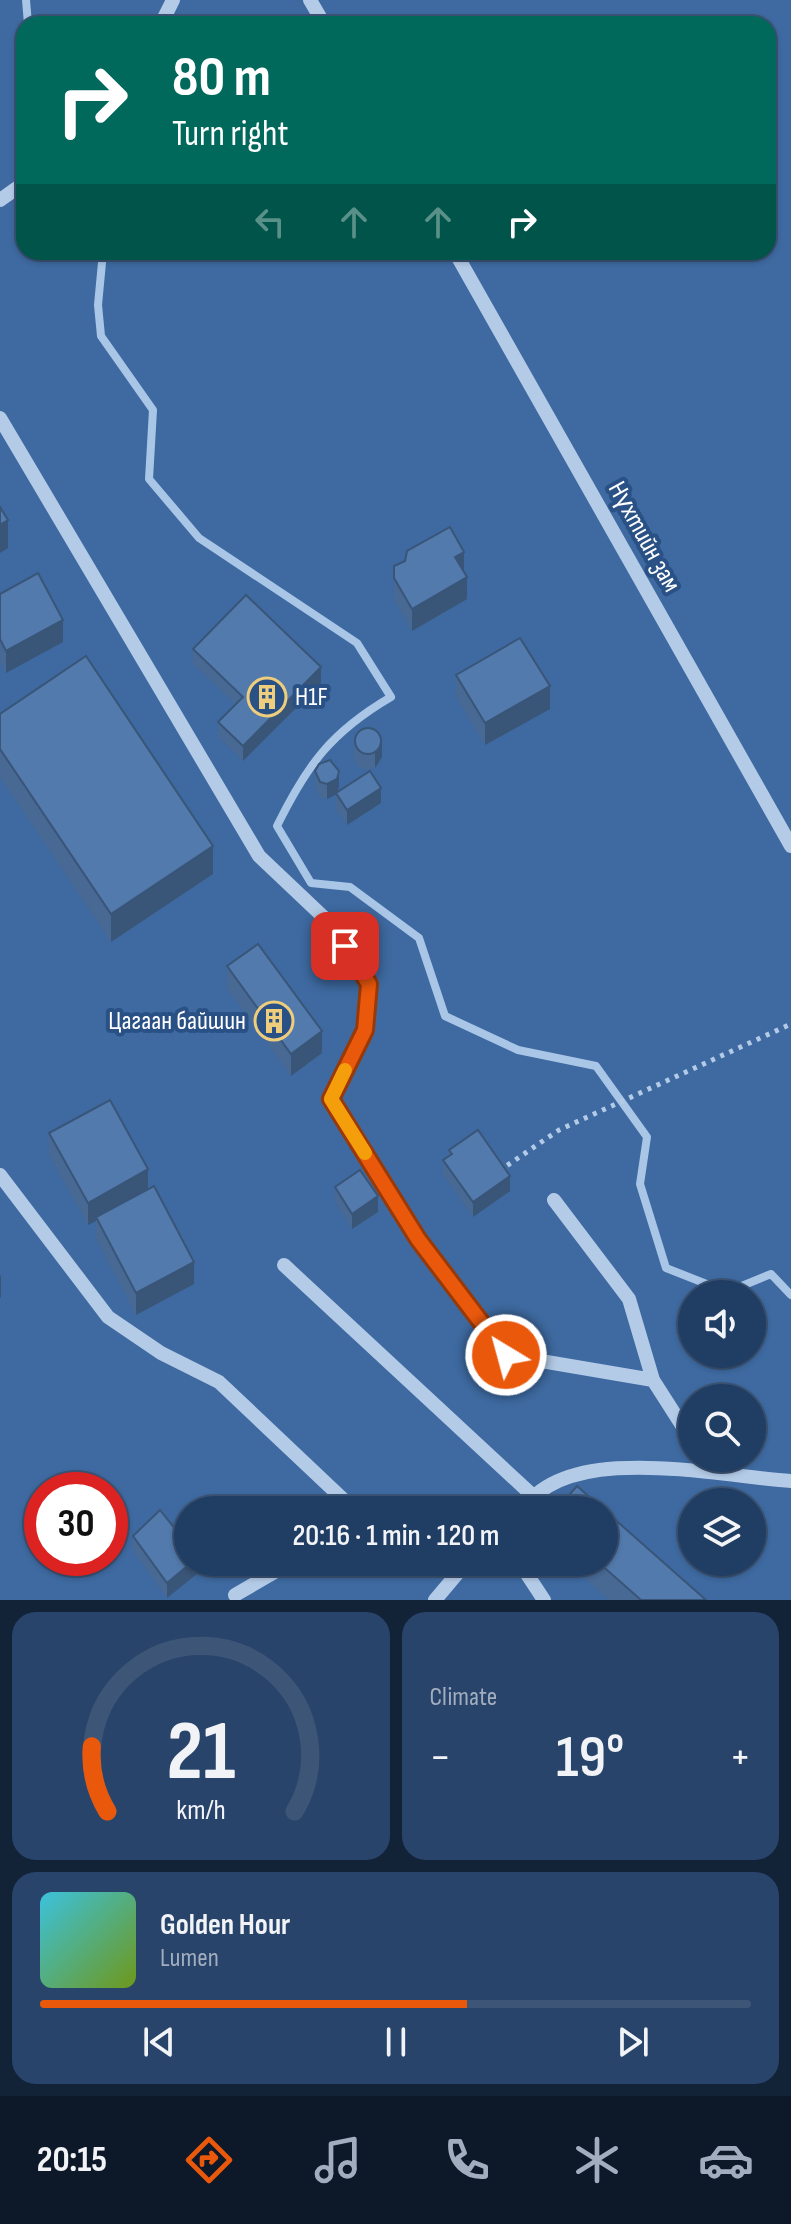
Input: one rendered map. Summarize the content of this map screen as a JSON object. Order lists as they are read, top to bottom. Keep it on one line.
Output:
{"streets":{"street":["Нүхтийн зам"]},"places":{"building":["H1F","Цагаан байшин"]},"page":{"turn":["80 m","Turn right"],"limit":"30","trip":"20:16 · 1 min · 120 m","tile":"Climate","heat":["−","19°","+"],"song":["Golden Hour","Lumen"],"tabs":"20:15","gauge":["21","km/h"]}}
